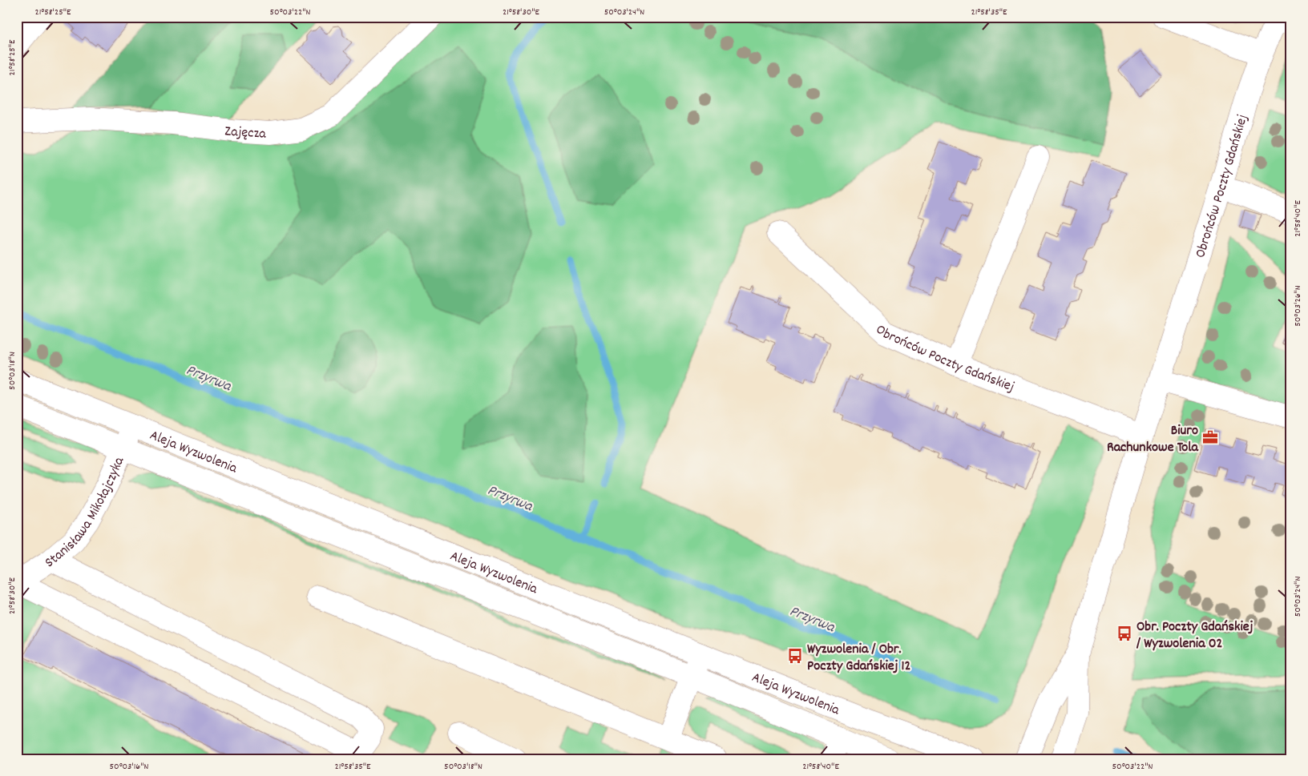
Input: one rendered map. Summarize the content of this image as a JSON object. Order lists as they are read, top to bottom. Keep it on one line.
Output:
{"streets":{"street":["Zajęcza","Obrońców Poczty Gdańskiej","Aleja Wyzwolenia","Stanisława Mikołajczyka"]},"crossings":[["Aleja Wyzwolenia","Stanisława Mikołajczyka"]],"water":["Przyrwa"],"places":{"office":["Biuro Rachunkowe Tola"],"bus stop":["Obr. Poczty Gdańskiej / Wyzwolenia 02","Wyzwolenia / Obr. Poczty Gdańskiej 12"]},"coordinates":["21°58'25\"E","50°03'22\"N","21°58'30\"E","50°03'24\"N","21°58'35\"E","21°58'40\"E","50°03'26\"N","50°03'18\"N","50°03'16\"N"]}
